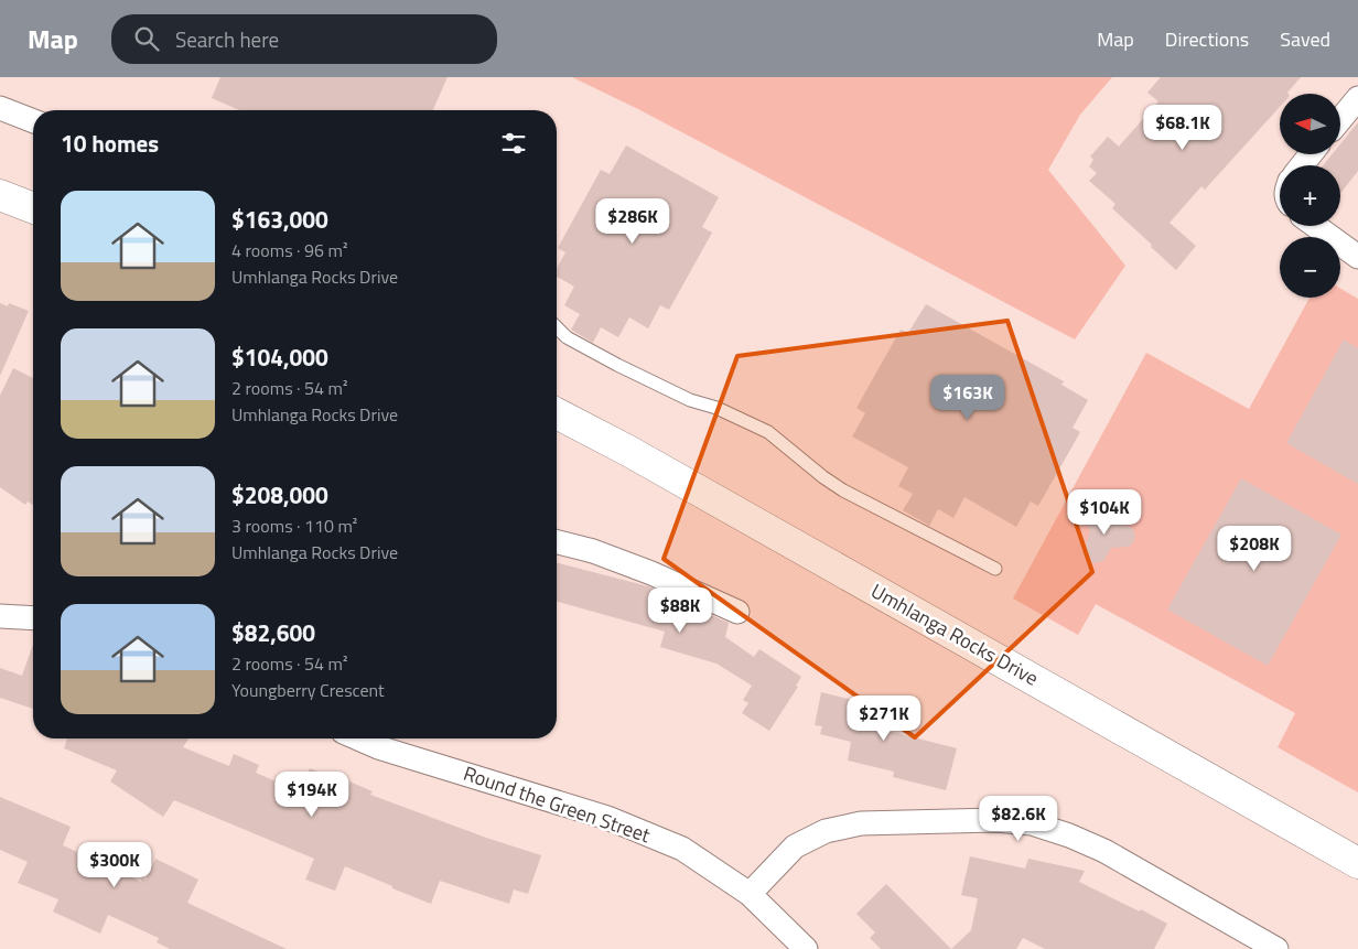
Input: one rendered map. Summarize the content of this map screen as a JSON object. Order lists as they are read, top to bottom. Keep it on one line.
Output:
{"streets":{"main road":["Umhlanga Rocks Drive"],"street":["Round the Green Street"]},"north":"left","page":{"header":"Map","search":"Search here","nav":["Map","Directions","Saved"],"map_buttons":["+","−"],"price":["$68.1K","$286K","$163K","$104K","$208K","$88K","$271K","$194K","$82.6K","$300K"],"heading":"10 homes","list":[{"name":"$163,000","note":"4 rooms · 96 m² · Umhlanga Rocks Drive"},{"name":"$104,000","note":"2 rooms · 54 m² · Umhlanga Rocks Drive"},{"name":"$208,000","note":"3 rooms · 110 m² · Umhlanga Rocks Drive"},{"name":"$82,600","note":"2 rooms · 54 m² · Youngberry Crescent"}]}}
